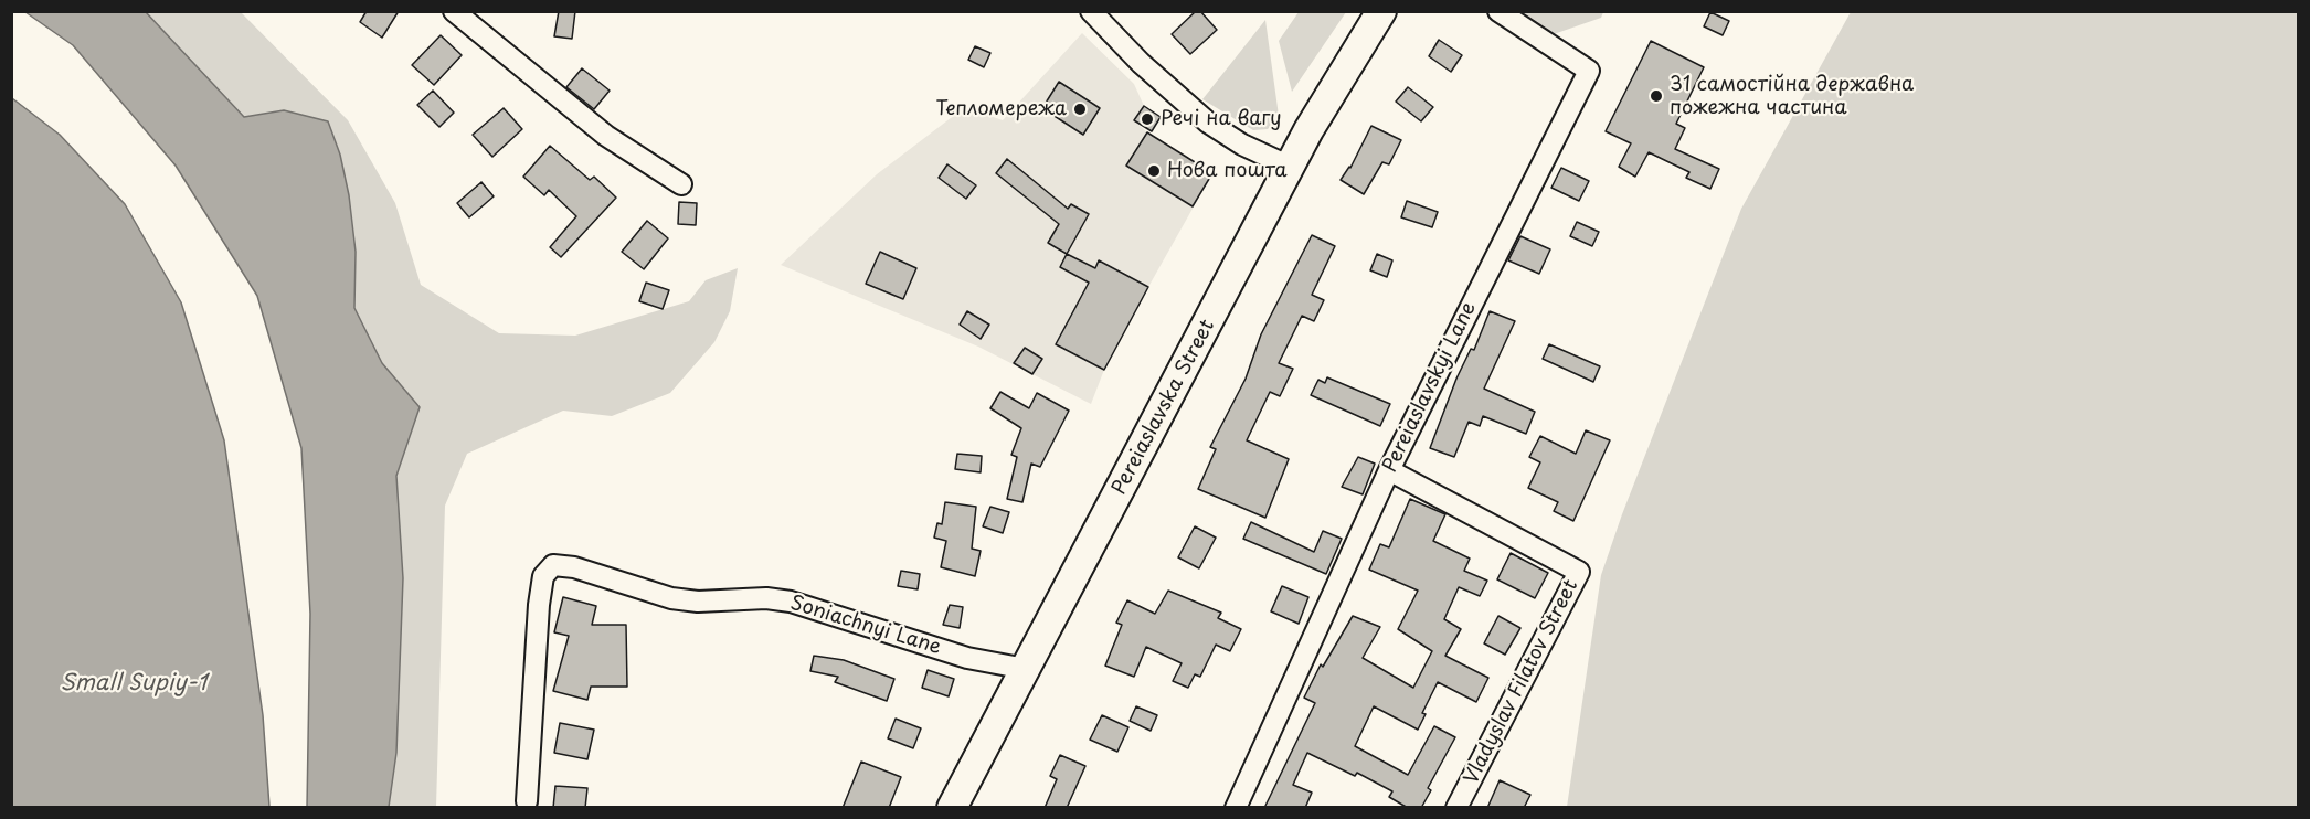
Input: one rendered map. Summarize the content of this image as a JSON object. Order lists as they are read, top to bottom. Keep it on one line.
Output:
{"streets":{"main road":["Pereiaslavska Street"],"street":["Pereiaslavskyi Lane","Soniachnyi Lane","Vladyslav Filatov Street"]},"crossings":[["Pereiaslavskyi Lane","Vladyslav Filatov Street"],["Pereiaslavska Street","Soniachnyi Lane"]],"water":["Small Supiy-1"],"places":["31 самостійна державна пожежна частина","Тепломережа","Речі на вагу","Нова пошта"]}
